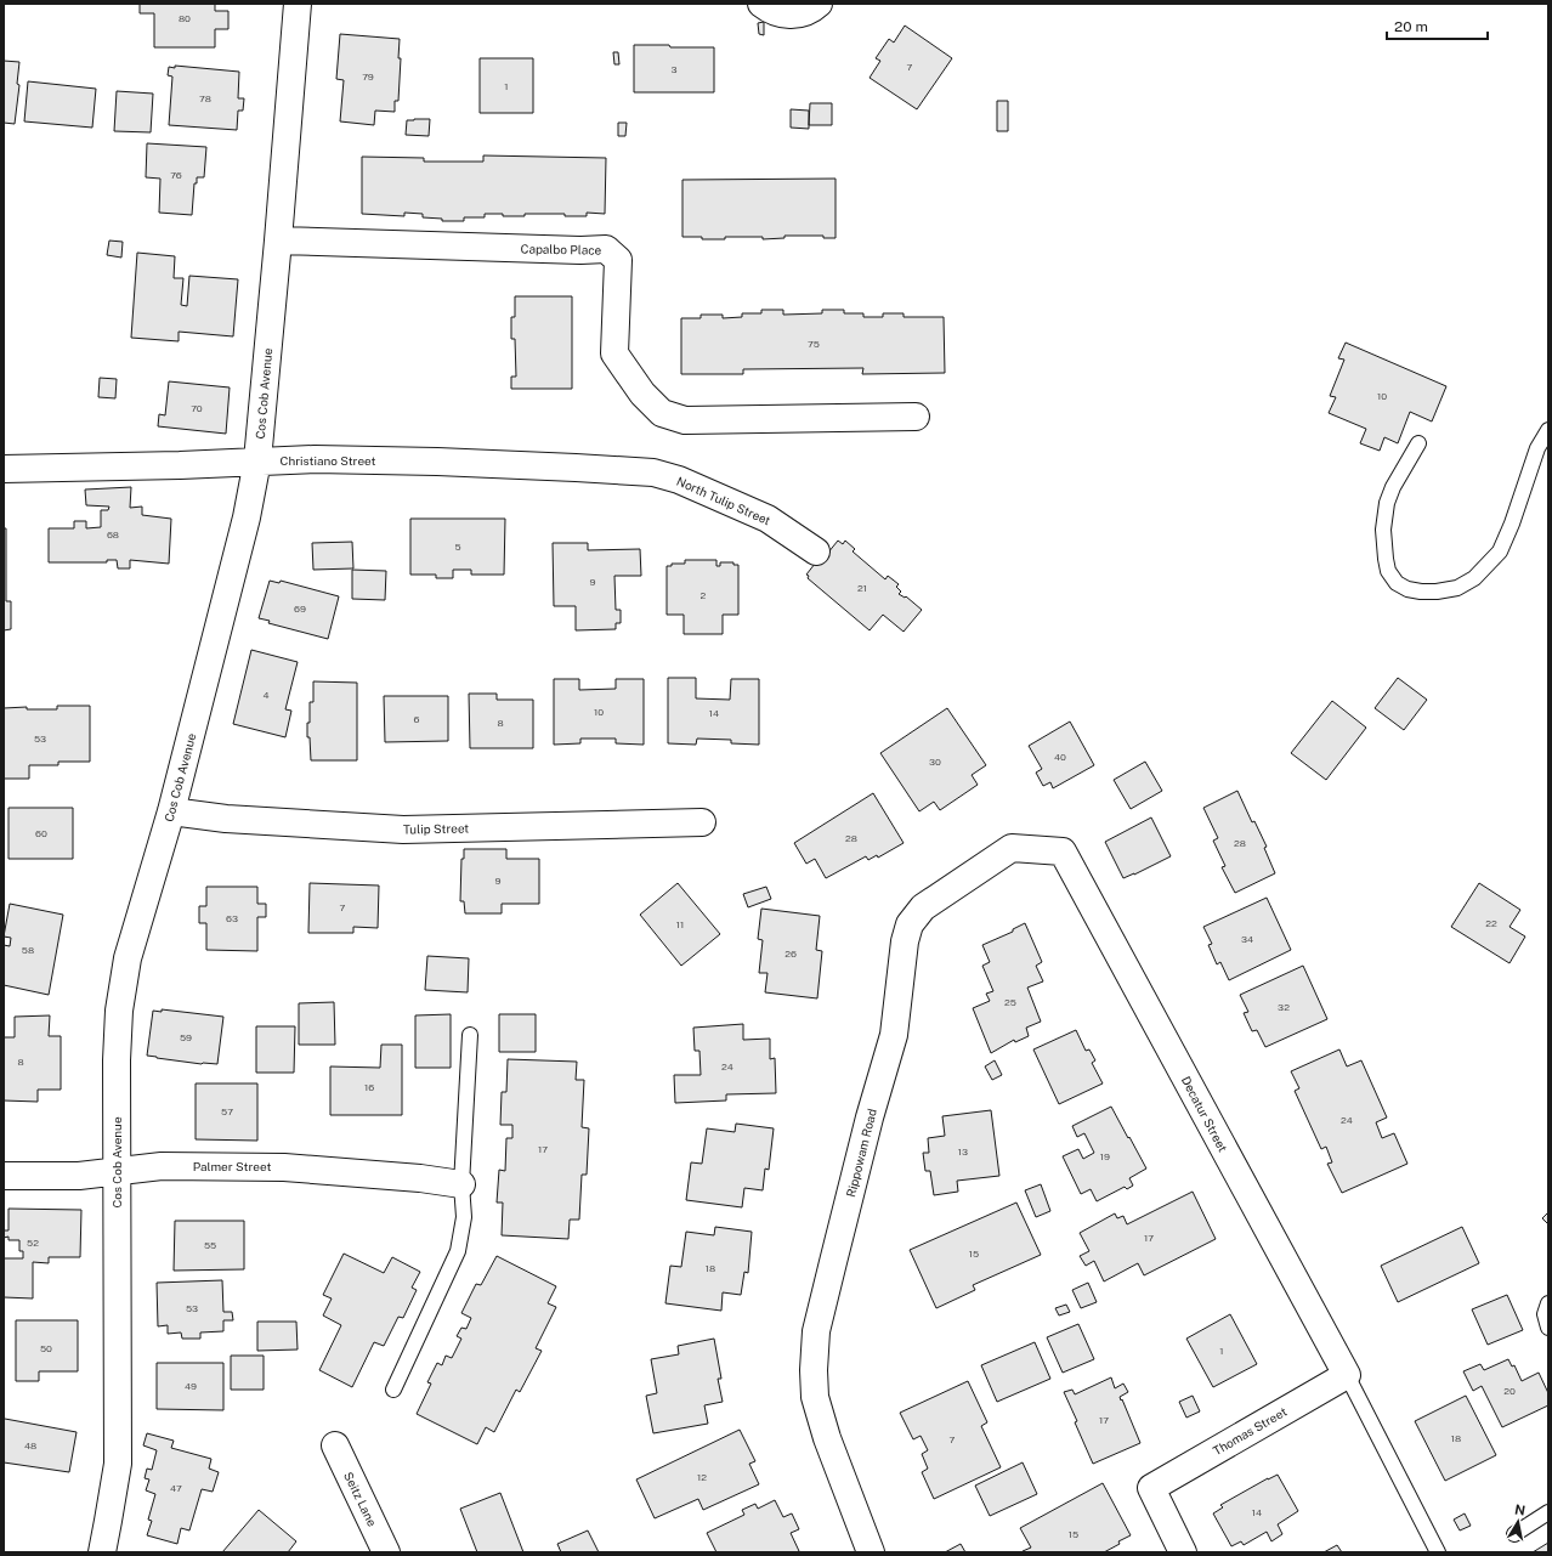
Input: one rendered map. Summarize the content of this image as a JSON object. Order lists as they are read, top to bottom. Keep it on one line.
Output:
{"streets":{"street":["Capalbo Place","Cos Cob Avenue","Christiano Street","North Tulip Street","Tulip Street","Decatur Street","Rippowam Road","Palmer Street","Thomas Street","Seitz Lane"]},"crossings":[["Capalbo Place","Cos Cob Avenue"],["Cos Cob Avenue","Christiano Street"],["Cos Cob Avenue","Tulip Street"],["Cos Cob Avenue","Palmer Street"],["Christiano Street","North Tulip Street"],["Decatur Street","Rippowam Road"],["Decatur Street","Thomas Street"]],"house_numbers":["80","7","3","79","1","78","76","75","10","70","68","5","9","21","2","69","4","10","14","6","8","53","40","30","60","28","28","9","7","63","22","11","34","58","26","25","32","59","8","24","16","57","24","17","13","19","17","52","55","15","18","53","50","1","49","20","17","18","7","48","12","47","14","15"],"scale_bar":"20 m","north":"top"}
